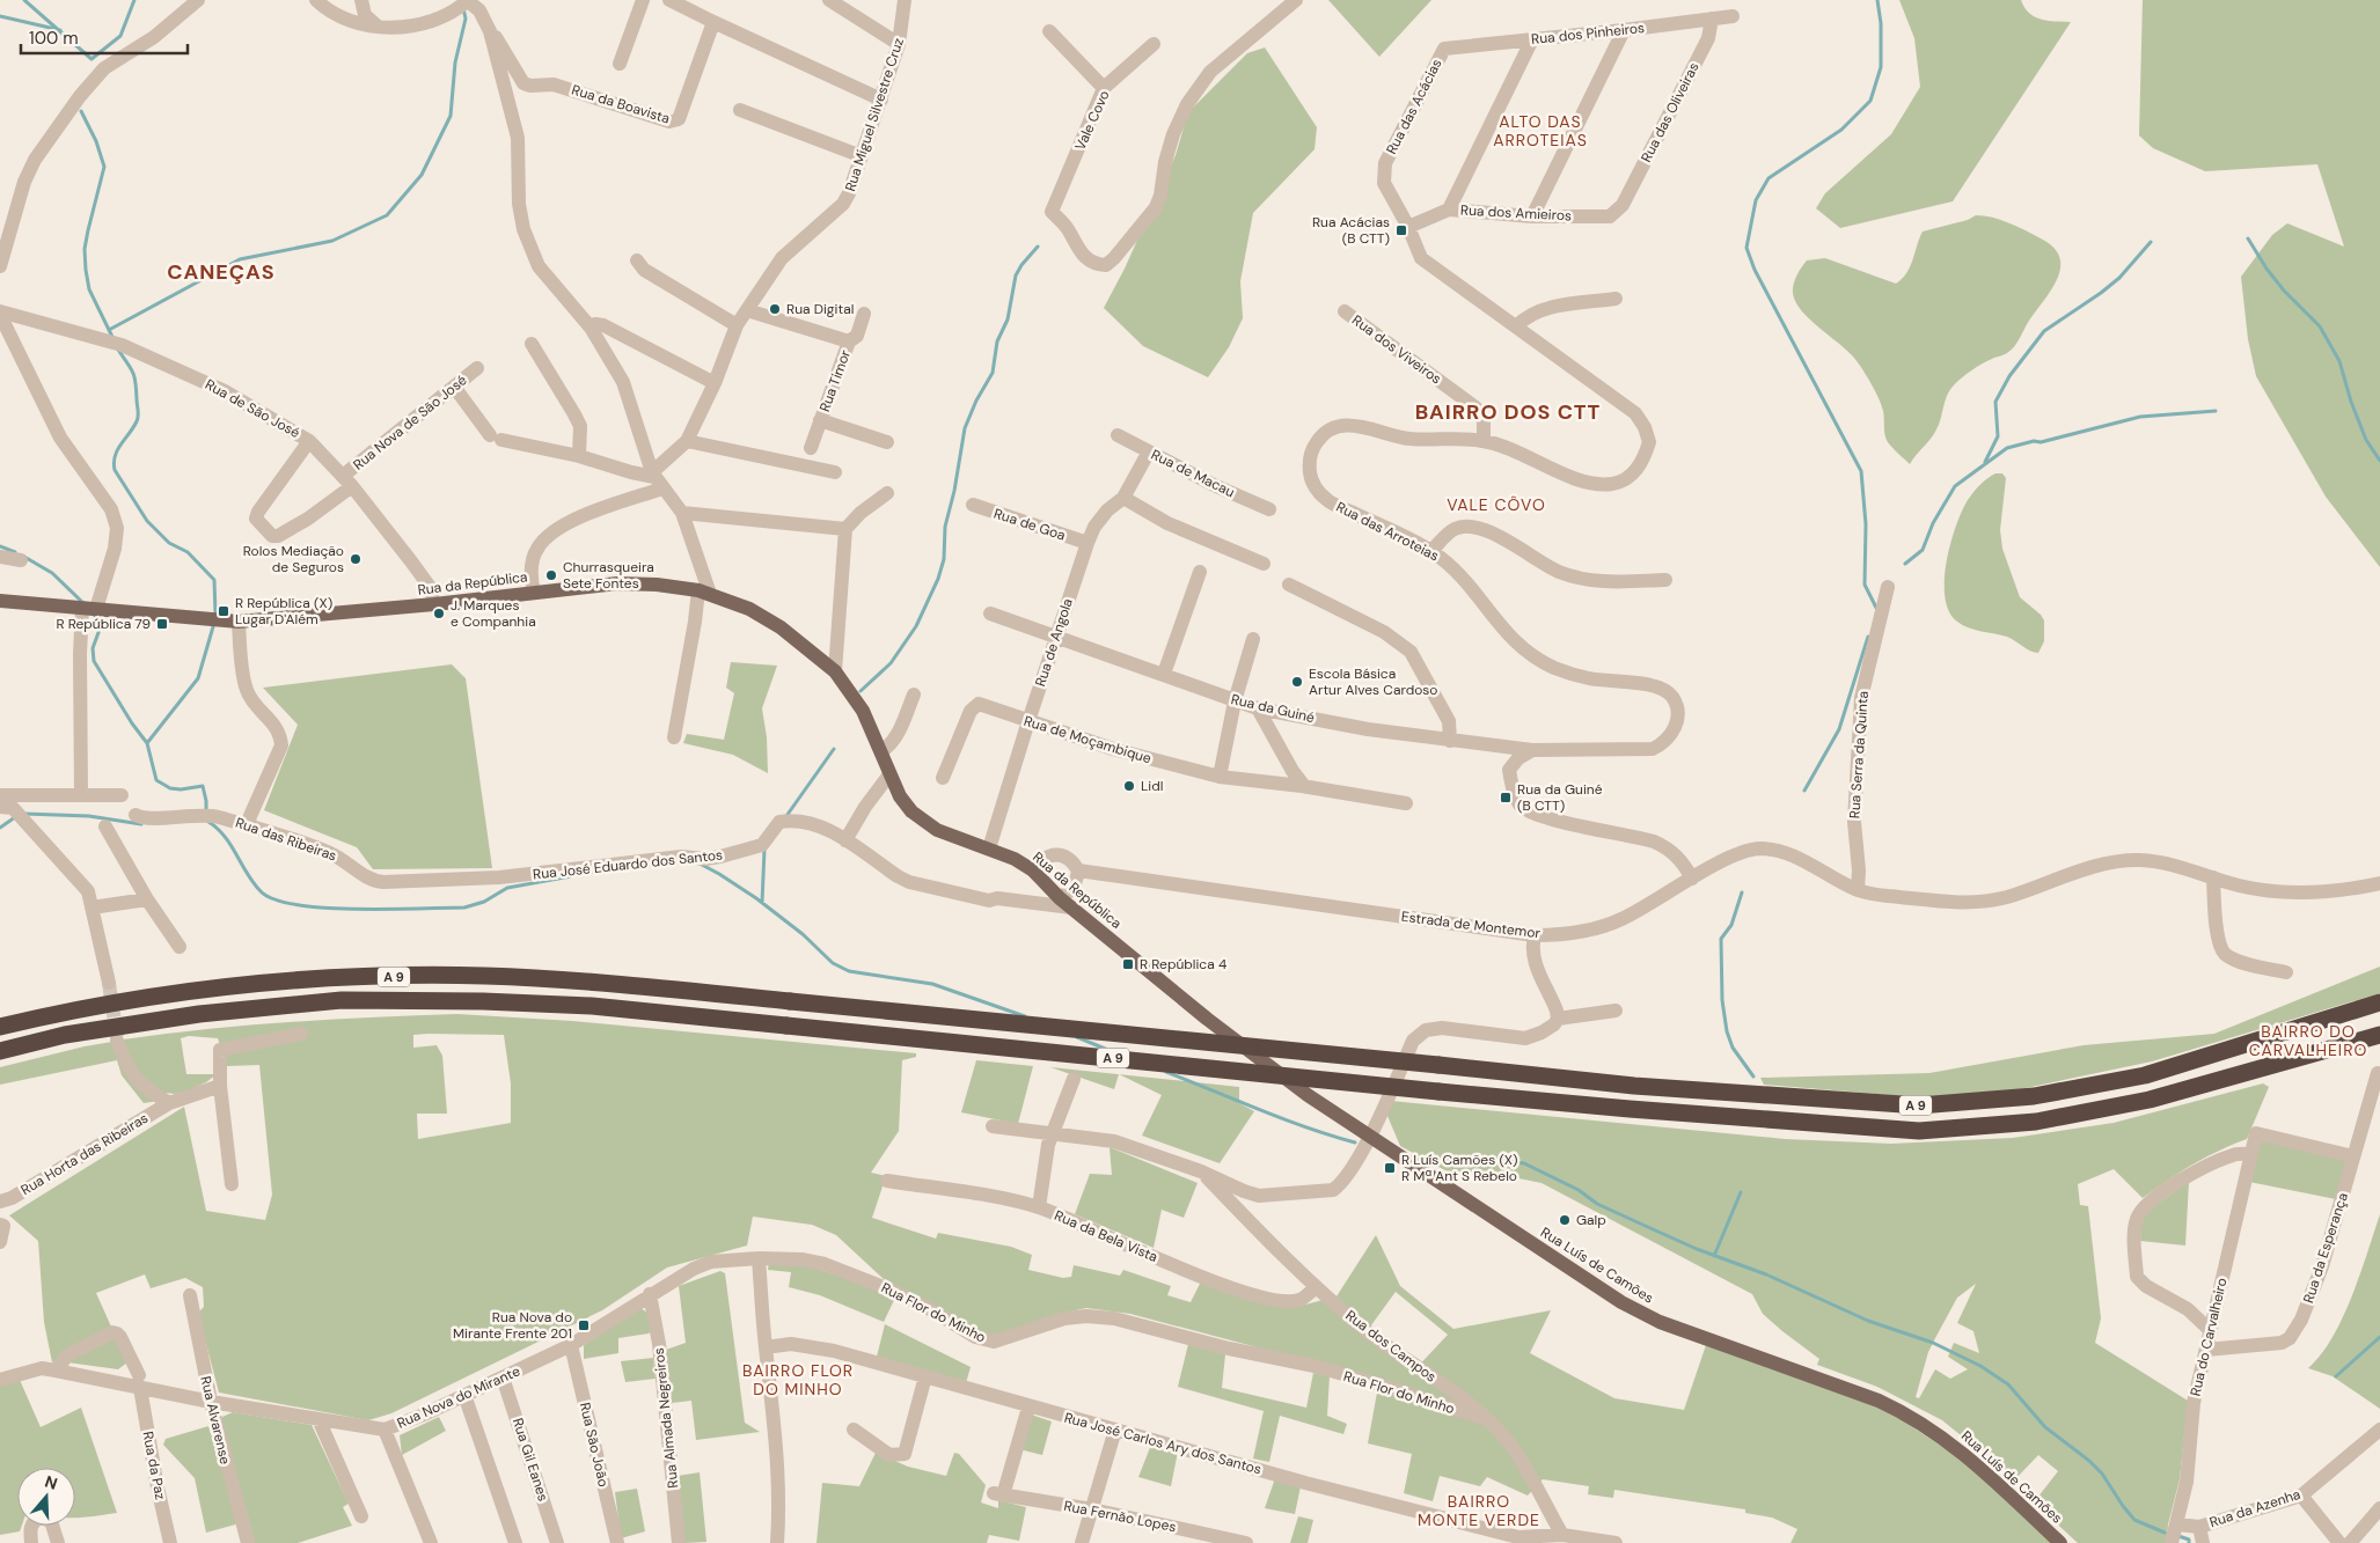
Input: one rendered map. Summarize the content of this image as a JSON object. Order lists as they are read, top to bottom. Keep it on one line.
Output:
{"streets":{"highway":["A 9"],"main road":["Rua da República","Rua Luís de Camões"],"street":["Rua dos Pinheiros","Rua da Boavista","Rua das Acácias","Rua das Oliveiras","Rua Miguel Silvestre Cruz","Vale Covo","Rua dos Amieiros","Rua dos Viveiros","Rua Timor","Rua de São José","Rua Nova de São José","Rua de Macau","Rua de Goa","Rua das Arroteias","Rua de Angola","Rua da Guiné","Rua de Moçambique","Rua Serra da Quinta","Rua das Ribeiras","Rua José Eduardo dos Santos","Estrada de Montemor","Rua Horta das Ribeiras","Rua da Bela Vista","Rua da Esperança","Rua Flor do Minho","Rua do Carvalheiro","Rua dos Campos","Rua Nova do Mirante","Rua Almada Negreiros","Rua Alvarense","Rua José Carlos Ary dos Santos","Rua São João","Rua Gil Eanes","Rua da Paz","Rua da Azenha","Rua Fernão Lopes"]},"crossings":[["Rua dos Pinheiros","Rua das Acácias"],["Rua dos Pinheiros","Rua das Oliveiras"],["Rua das Acácias","Rua dos Amieiros"],["Rua das Acácias","Rua das Arroteias"],["Rua das Oliveiras","Rua dos Amieiros"],["Rua Miguel Silvestre Cruz","Rua Timor"],["Rua dos Amieiros","Rua das Arroteias"],["Rua dos Viveiros","Rua das Arroteias"],["Rua de São José","Rua Nova de São José"],["Rua de São José","Rua da República"],["Rua de Macau","Rua de Angola"],["Rua de Goa","Rua de Angola"],["Rua das Arroteias","Rua da Guiné"],["Rua da República","Rua de Angola"],["Rua da República","Rua José Eduardo dos Santos"],["Rua da República","Rua Luís de Camões"],["Rua de Angola","Rua da Guiné"],["Rua de Angola","Rua de Moçambique"],["Rua Serra da Quinta","Estrada de Montemor"],["Rua das Ribeiras","Rua José Eduardo dos Santos"],["Rua da Bela Vista","Rua dos Campos"],["Rua da Esperança","Rua do Carvalheiro"],["Rua Flor do Minho","Rua dos Campos"],["Rua Flor do Minho","Rua Nova do Mirante"],["Rua do Carvalheiro","Rua da Azenha"],["Rua dos Campos","Rua José Carlos Ary dos Santos"],["Rua Nova do Mirante","Rua Almada Negreiros"],["Rua Nova do Mirante","Rua Alvarense"],["Rua Nova do Mirante","Rua São João"],["Rua Nova do Mirante","Rua Gil Eanes"],["Rua Nova do Mirante","Rua da Paz"],["Rua José Carlos Ary dos Santos","Rua Fernão Lopes"]],"districts":["ALTO DAS ARROTEIAS","CANEÇAS","BAIRRO DOS CTT","VALE CÔVO","BAIRRO DO CARVALHEIRO","BAIRRO FLOR DO MINHO","BAIRRO MONTE VERDE"],"places":{"transit":["Rua Acácias (B CTT)","R República (X) Lugar D'Além","R República 79","Rua da Guiné (B CTT)","R República 4","R Luís Camões (X) R Mª Ant S Rebelo","Rua Nova do Mirante Frente 201"],"other":["Rua Digital","Rolos Mediação de Seguros","Churrasqueira Sete Fontes","J. Marques e Companhia","Escola Básica Artur Alves Cardoso","Lidl","Galp"]},"scale_bar":"100 m","north":"top"}
